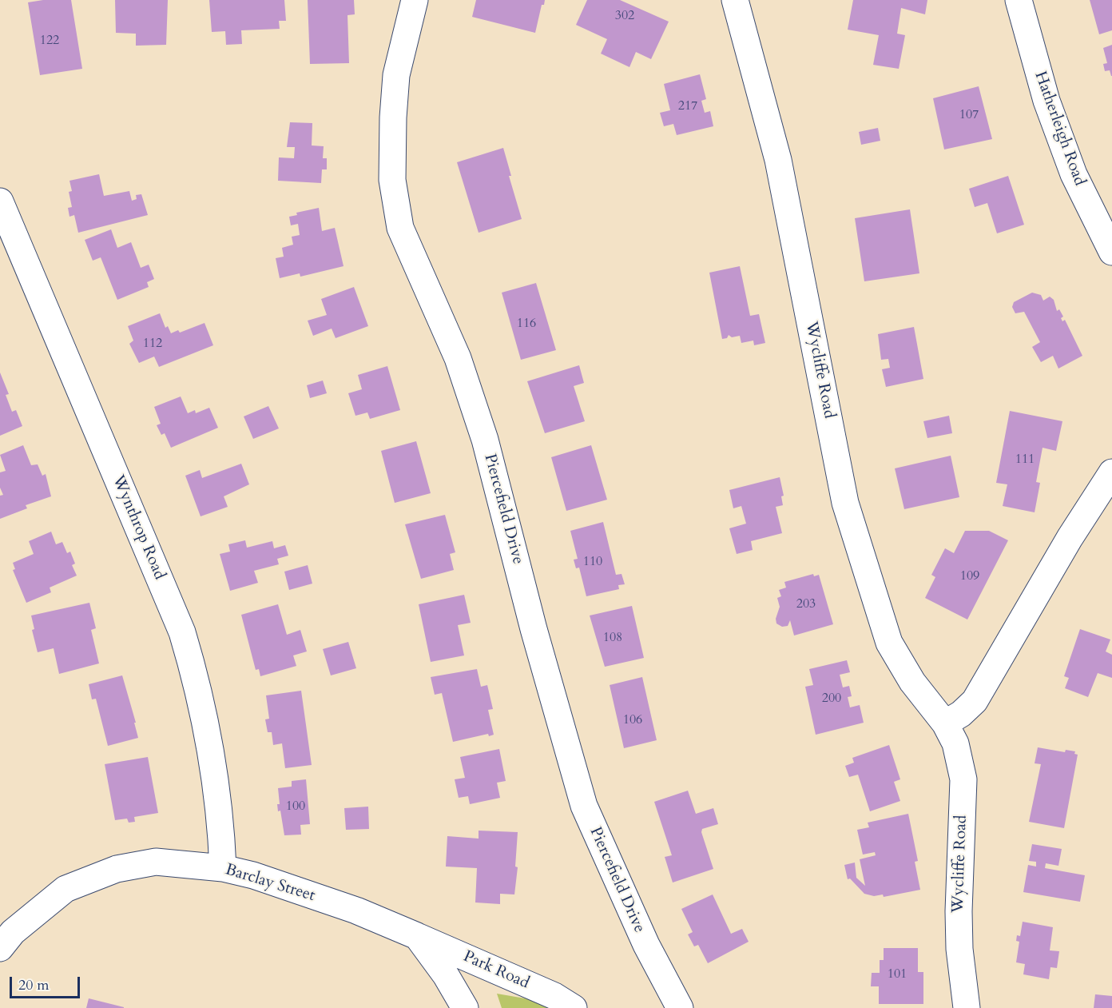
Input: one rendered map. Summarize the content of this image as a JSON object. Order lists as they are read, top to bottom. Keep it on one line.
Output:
{"streets":{"street":["Hatherleigh Road","Wycliffe Road","Piercefield Drive","Wynthrop Road","Barclay Street","Park Road"]},"crossings":[["Wynthrop Road","Barclay Street"],["Barclay Street","Park Road"]],"house_numbers":["302","122","217","107","116","112","111","110","109","203","108","200","106","100","101"],"scale_bar":"20 m"}
